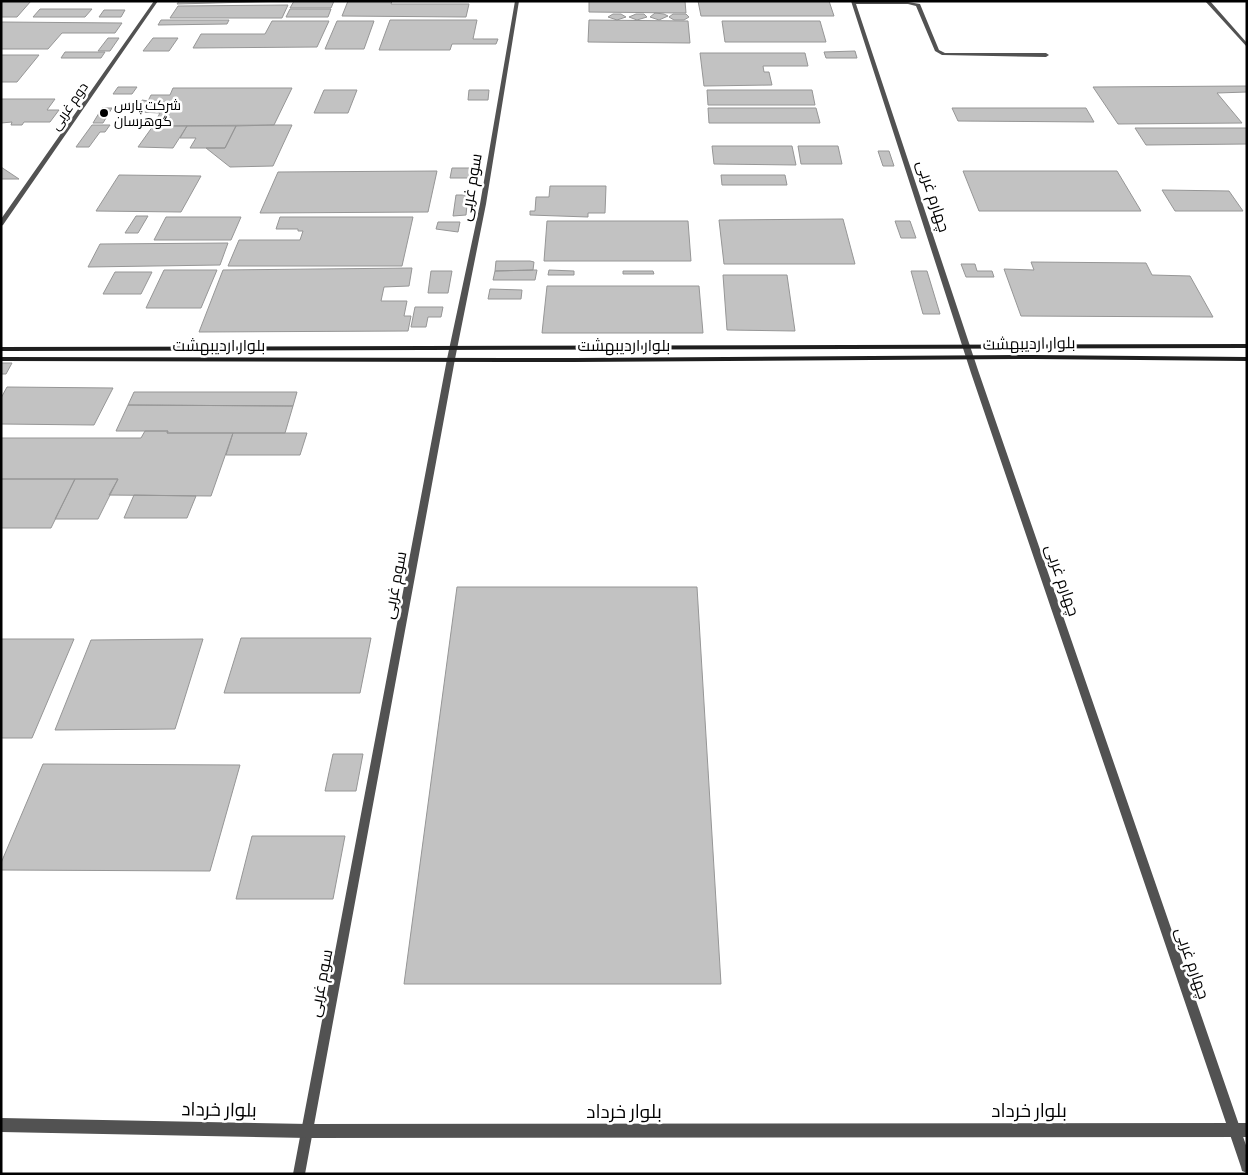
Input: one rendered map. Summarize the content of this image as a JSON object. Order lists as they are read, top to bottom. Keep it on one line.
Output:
{"streets":{"street":["بلوار اردیبهشت","بلوار خرداد"],"lane":["دوم غربی","سوم غربی","چهارم غربی"]},"crossings":[["سوم غربی","بلوار اردیبهشت"],["سوم غربی","بلوار خرداد"],["چهارم غربی","بلوار اردیبهشت"],["چهارم غربی","بلوار خرداد"]],"places":["شرکت پارس گوهرسان"]}
